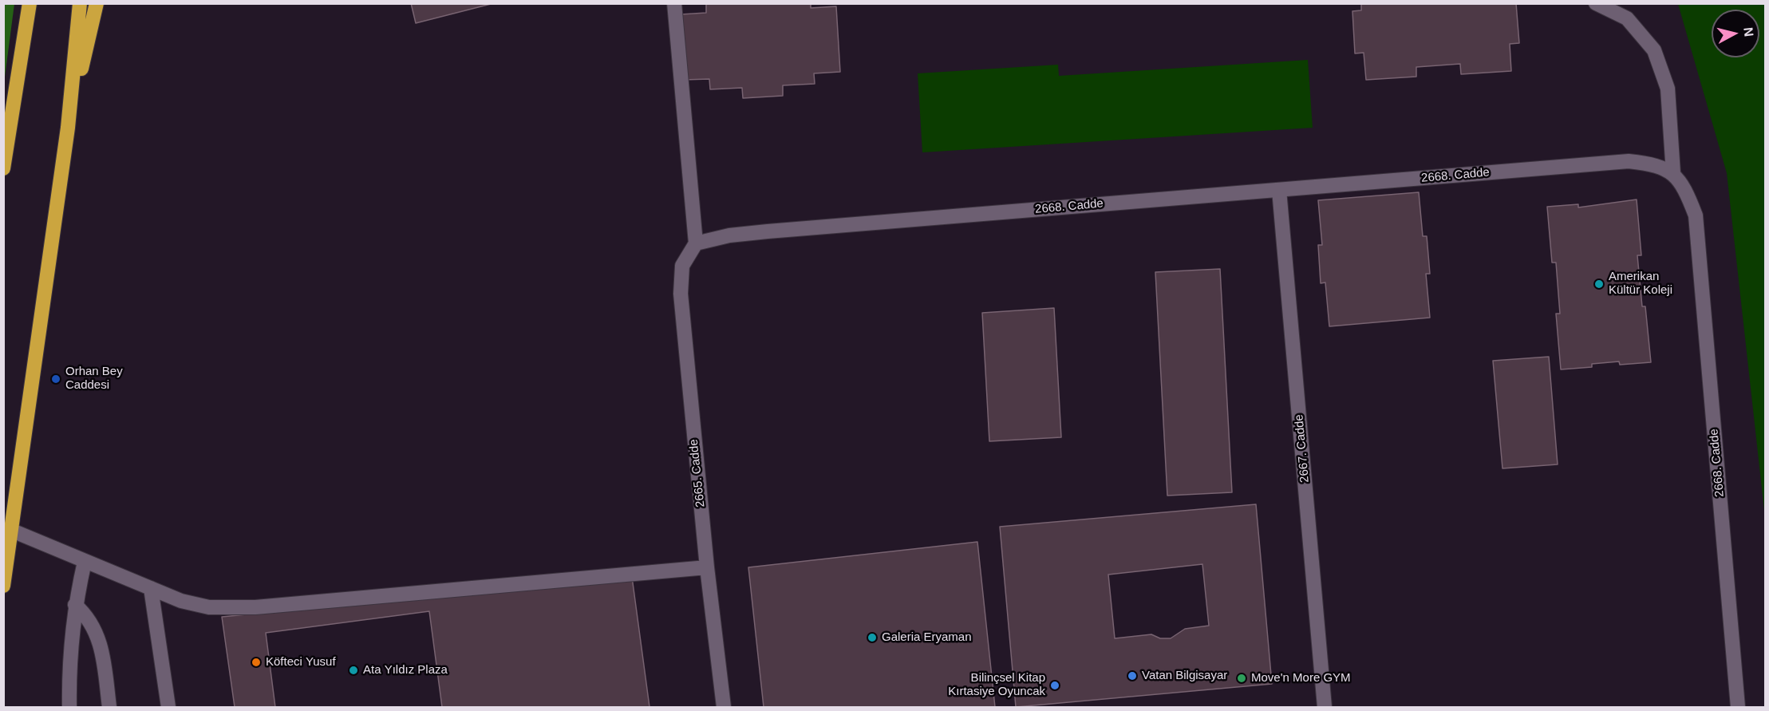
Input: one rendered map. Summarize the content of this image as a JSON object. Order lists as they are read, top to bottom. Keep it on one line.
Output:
{"streets":{"street":["2668. Cadde","2667. Cadde","2665. Cadde"]},"crossings":[["2668. Cadde","2667. Cadde"],["2668. Cadde","2665. Cadde"]],"places":["Amerikan Kültür Koleji","Orhan Bey Caddesi","Galeria Eryaman","Köfteci Yusuf","Ata Yıldız Plaza","Vatan Bilgisayar","Move'n More GYM","Bilinçsel Kitap Kırtasiye Oyuncak"],"north":"right"}
